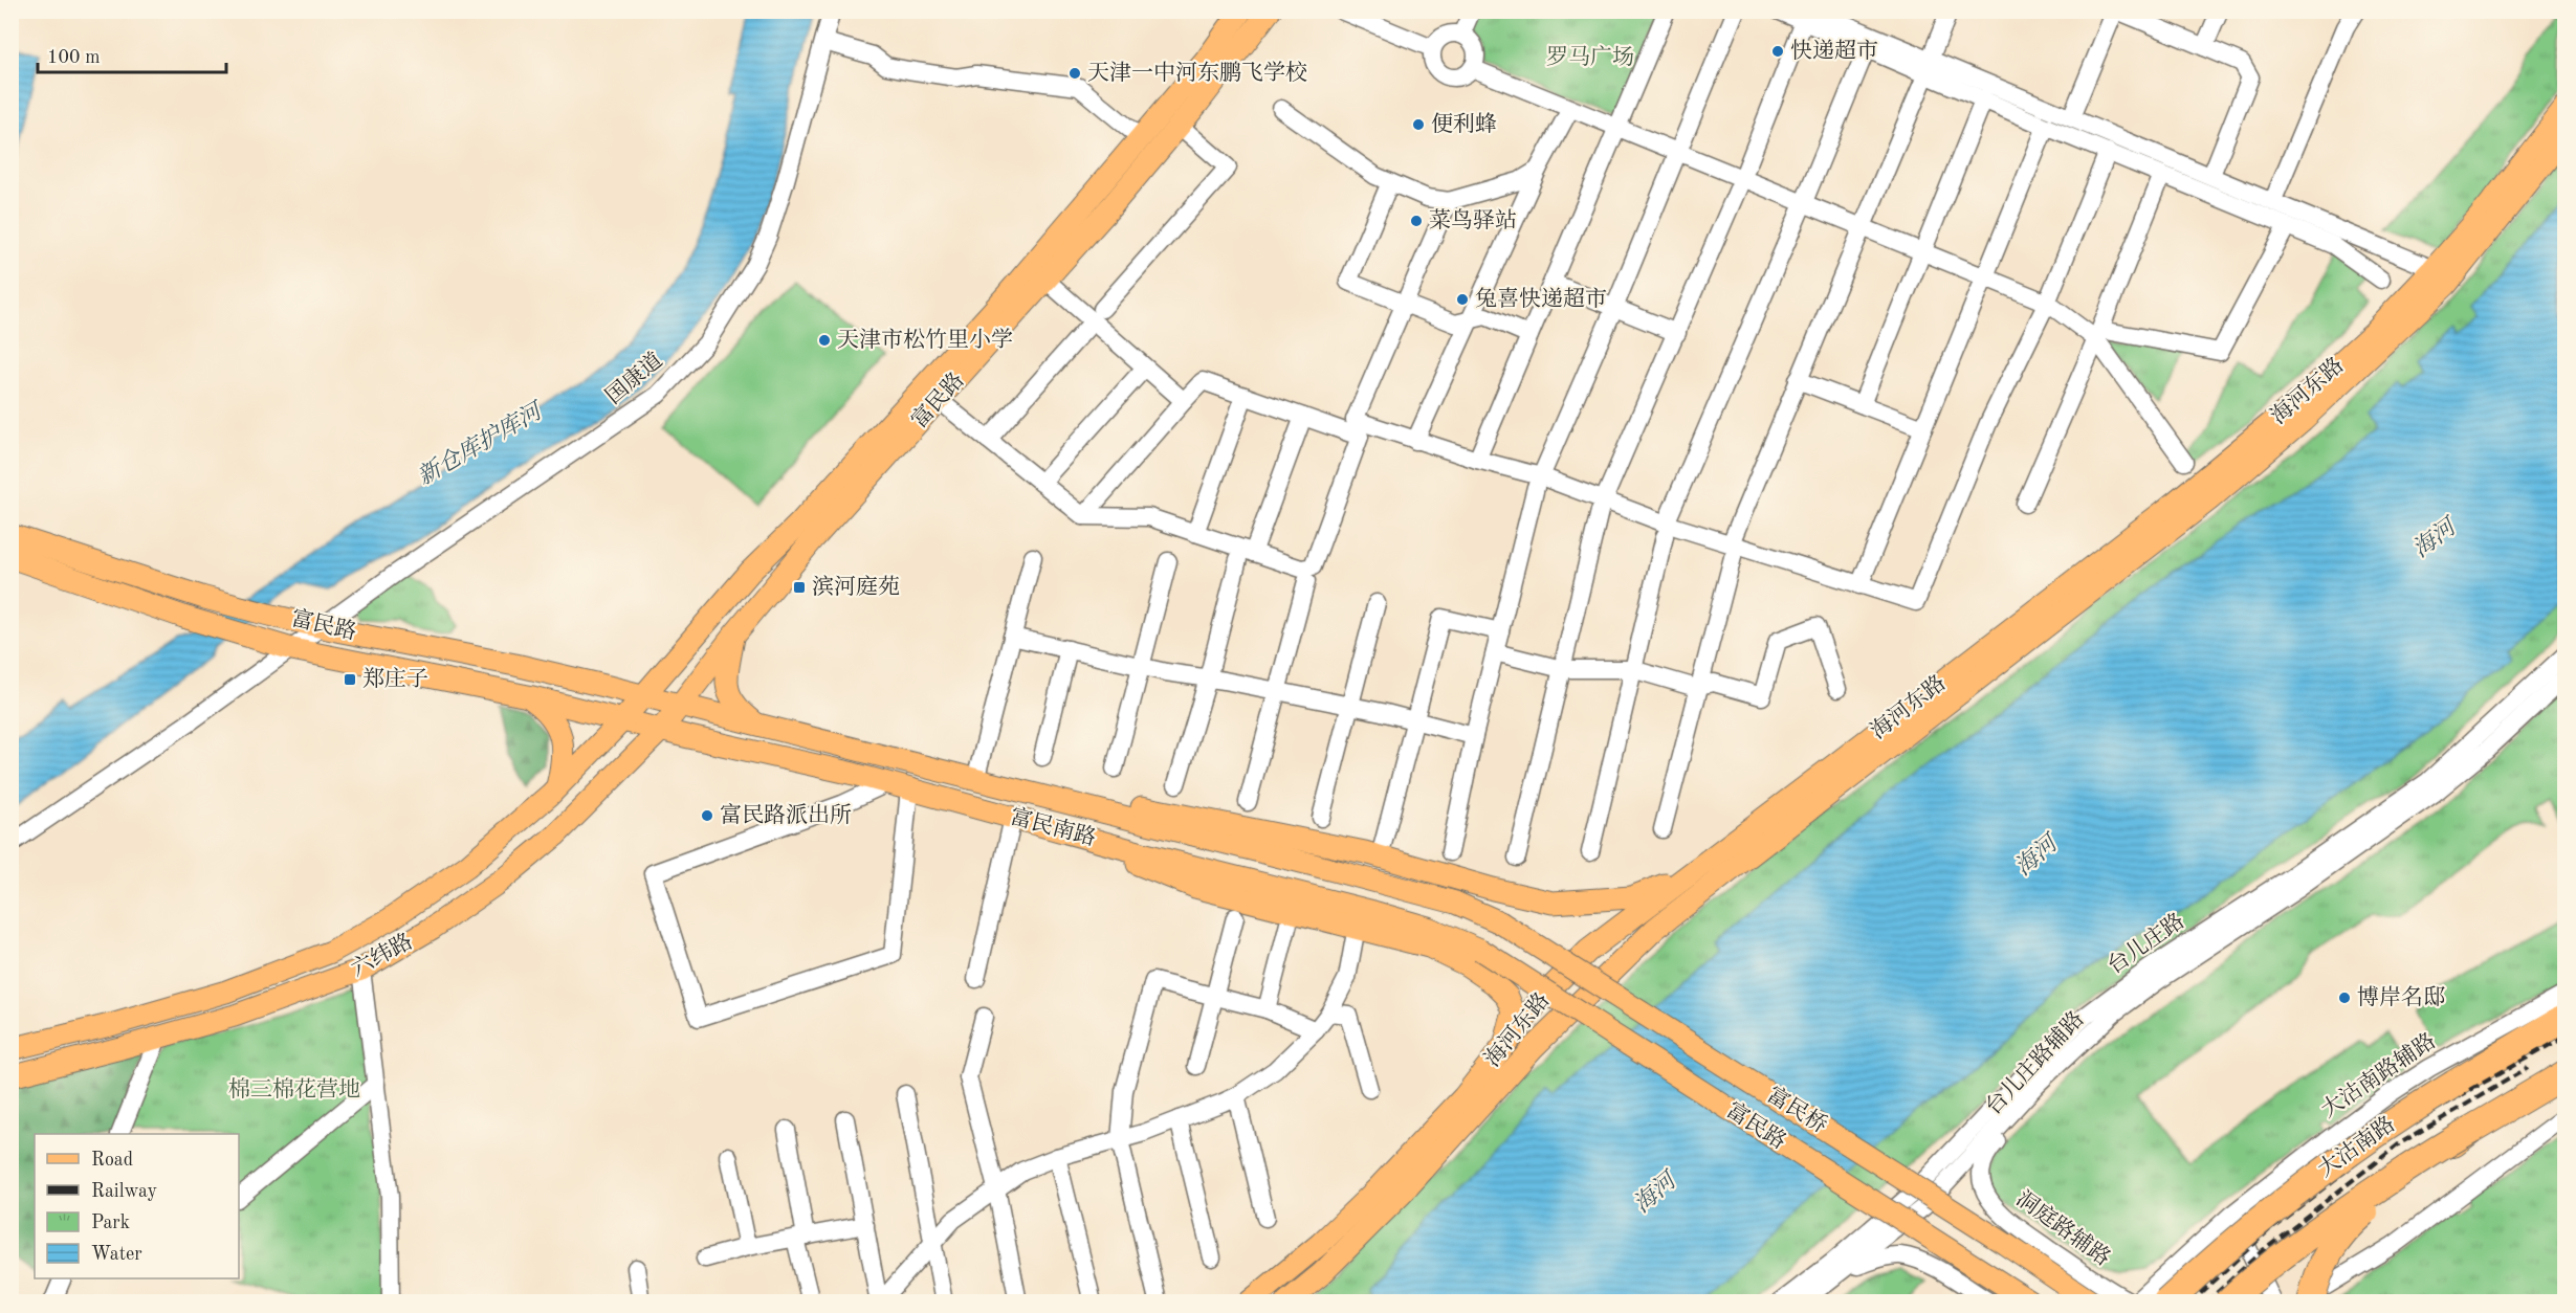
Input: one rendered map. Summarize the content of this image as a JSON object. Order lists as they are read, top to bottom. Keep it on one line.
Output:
{"streets":{"highway":["大沽南路"],"main road":["海河东路","富民路","富民南路","六纬路","富民桥"],"street":["国康道","台儿庄路","台儿庄路辅路","大沽南路辅路","洞庭路辅路"]},"crossings":[["国康道","富民路"],["富民路","富民南路"],["富民路","六纬路"],["富民南路","六纬路"],["富民南路","富民桥"],["台儿庄路","台儿庄路辅路"],["台儿庄路辅路","洞庭路辅路"],["大沽南路辅路","洞庭路辅路"]],"water":["新仓库护库河","海河"],"parks":["罗马广场","棉三棉花营地"],"places":{"other":["快递超市","天津一中河东鹏飞学校","便利蜂","菜鸟驿站","兔喜快递超市","天津市松竹里小学","富民路派出所","博岸名邸"],"transit":["滨河庭苑","郑庄子"]},"legend":["Road","Railway","Park","Water"],"scale_bar":"100 m"}
